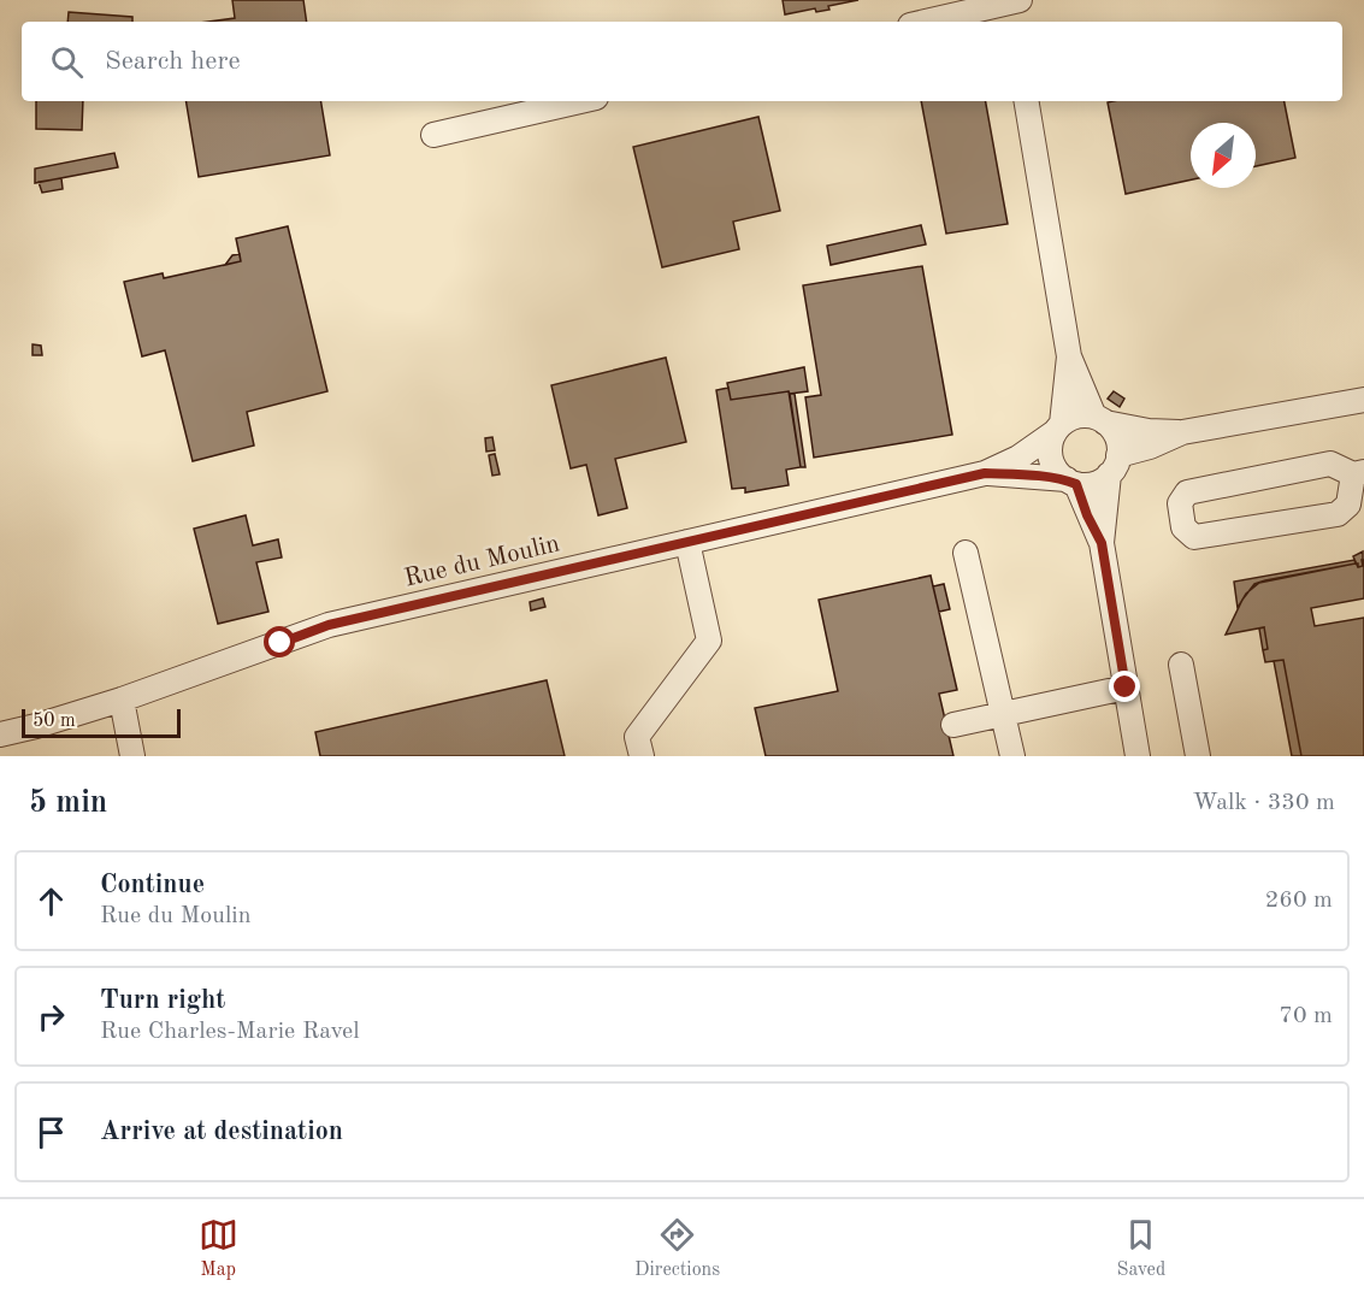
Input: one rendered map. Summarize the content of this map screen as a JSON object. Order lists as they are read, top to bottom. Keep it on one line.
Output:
{"streets":{"street":["Rue du Moulin"]},"scale_bar":"50 m","north":"bottom left","page":{"search":"Search here","scale":"50 m","heading":["5 min","Walk · 330 m"],"list":[["Continue","Rue du Moulin","260 m"],["Turn right","Rue Charles-Marie Ravel","70 m"],"Arrive at destination"],"nav":["Map","Directions","Saved"]}}
